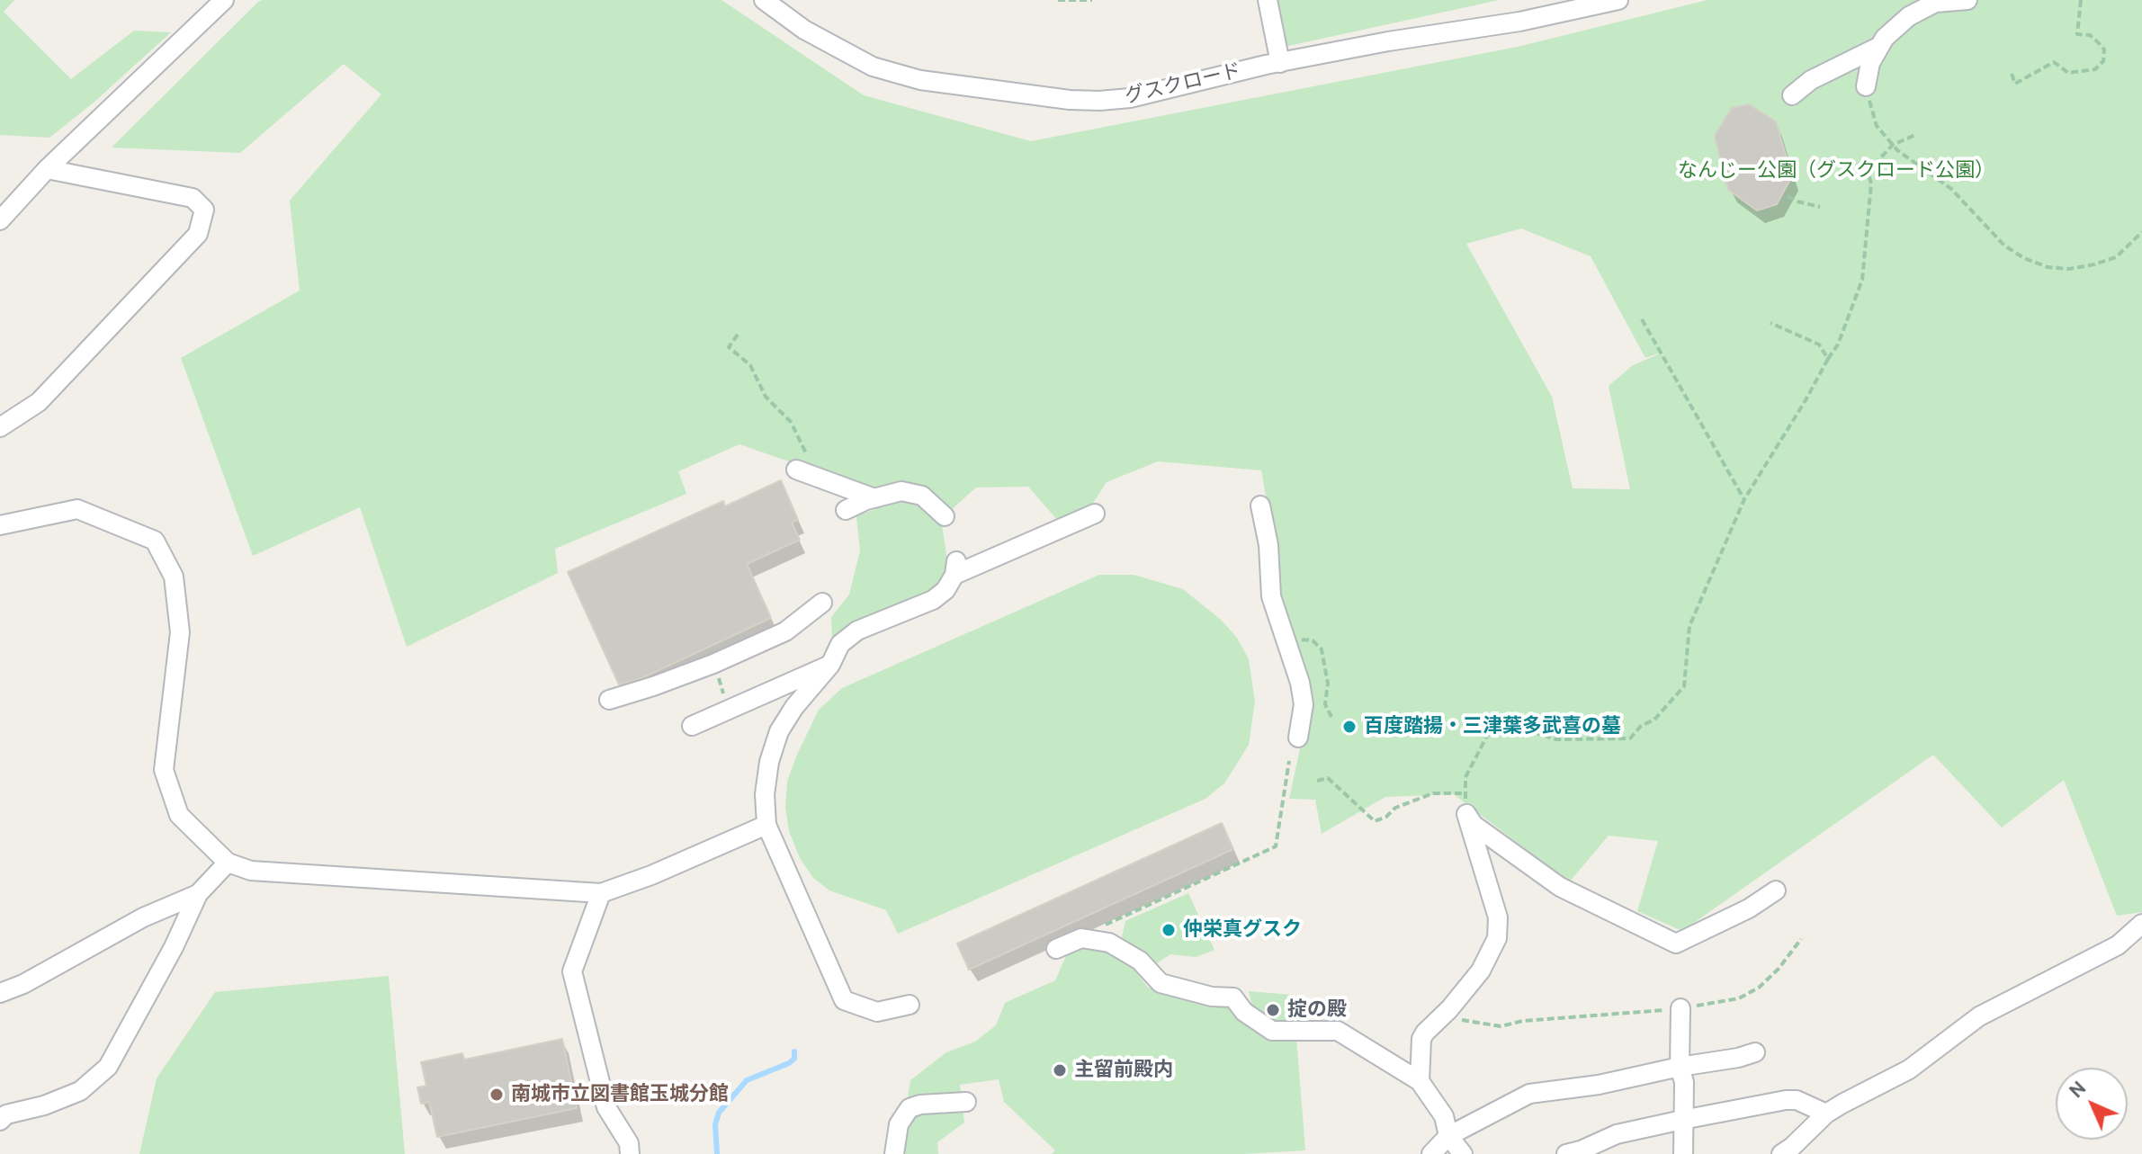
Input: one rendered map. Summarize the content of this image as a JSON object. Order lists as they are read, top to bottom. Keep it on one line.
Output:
{"streets":{"street":["グスクロード"]},"parks":["なんじー公園（グスクロード公園）"],"places":["百度踏揚・三津葉多武喜の墓","仲栄真グスク","掟の殿","主留前殿内","南城市立図書館玉城分館"],"north":"top left"}
